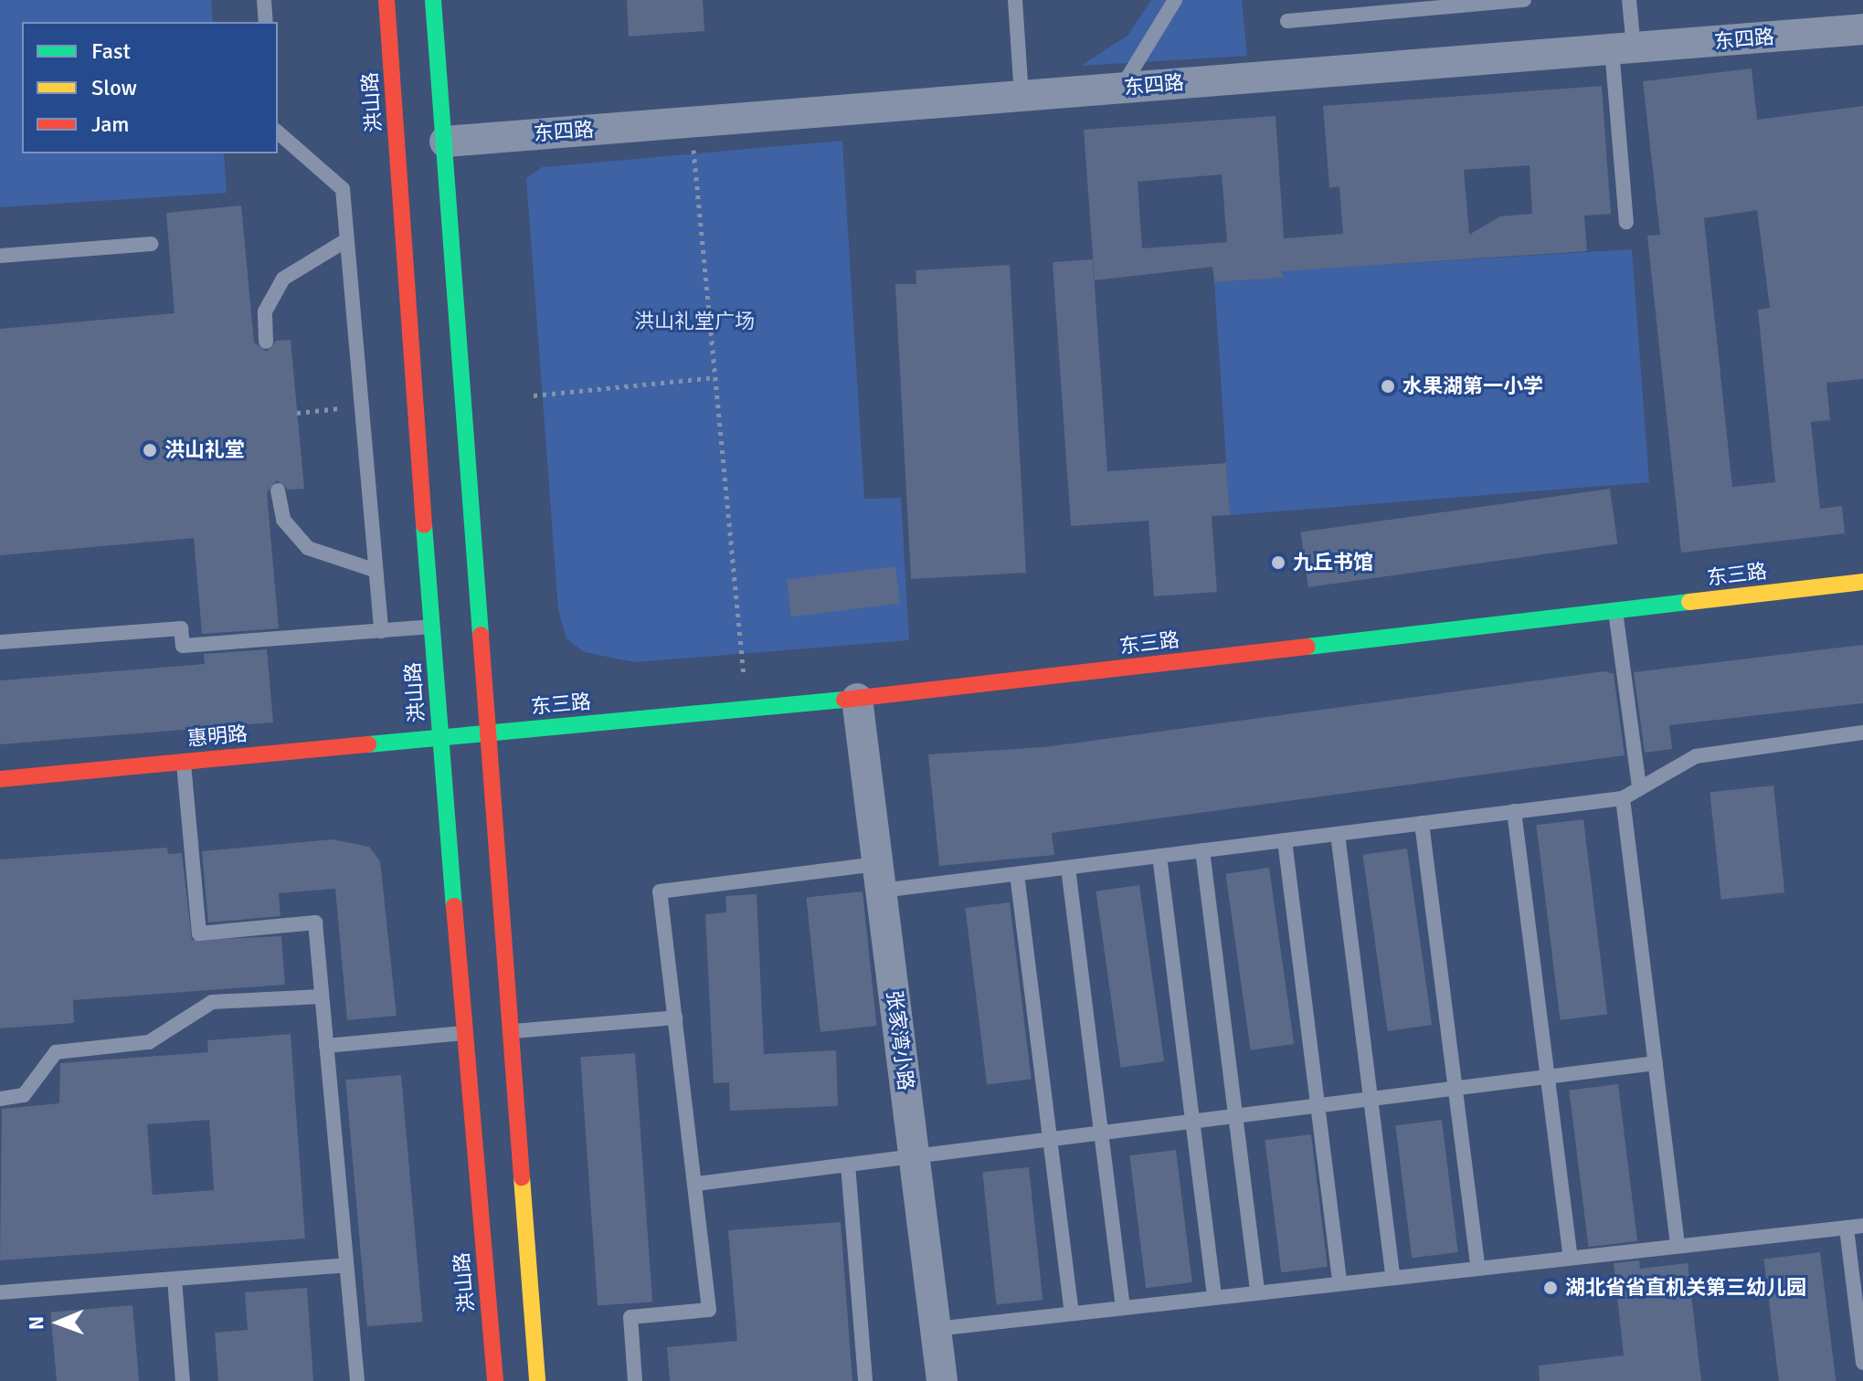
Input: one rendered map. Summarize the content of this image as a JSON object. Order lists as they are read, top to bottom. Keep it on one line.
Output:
{"streets":{"main road":["洪山路","东三路","惠明路"],"street":["东四路","张家湾小路"]},"crossings":[["洪山路","东三路"],["洪山路","惠明路"],["东三路","惠明路"],["东三路","张家湾小路"]],"parks":["洪山礼堂广场"],"places":["水果湖第一小学","洪山礼堂","九丘书馆","湖北省省直机关第三幼儿园"],"legend":["Fast","Slow","Jam"],"north":"left"}
